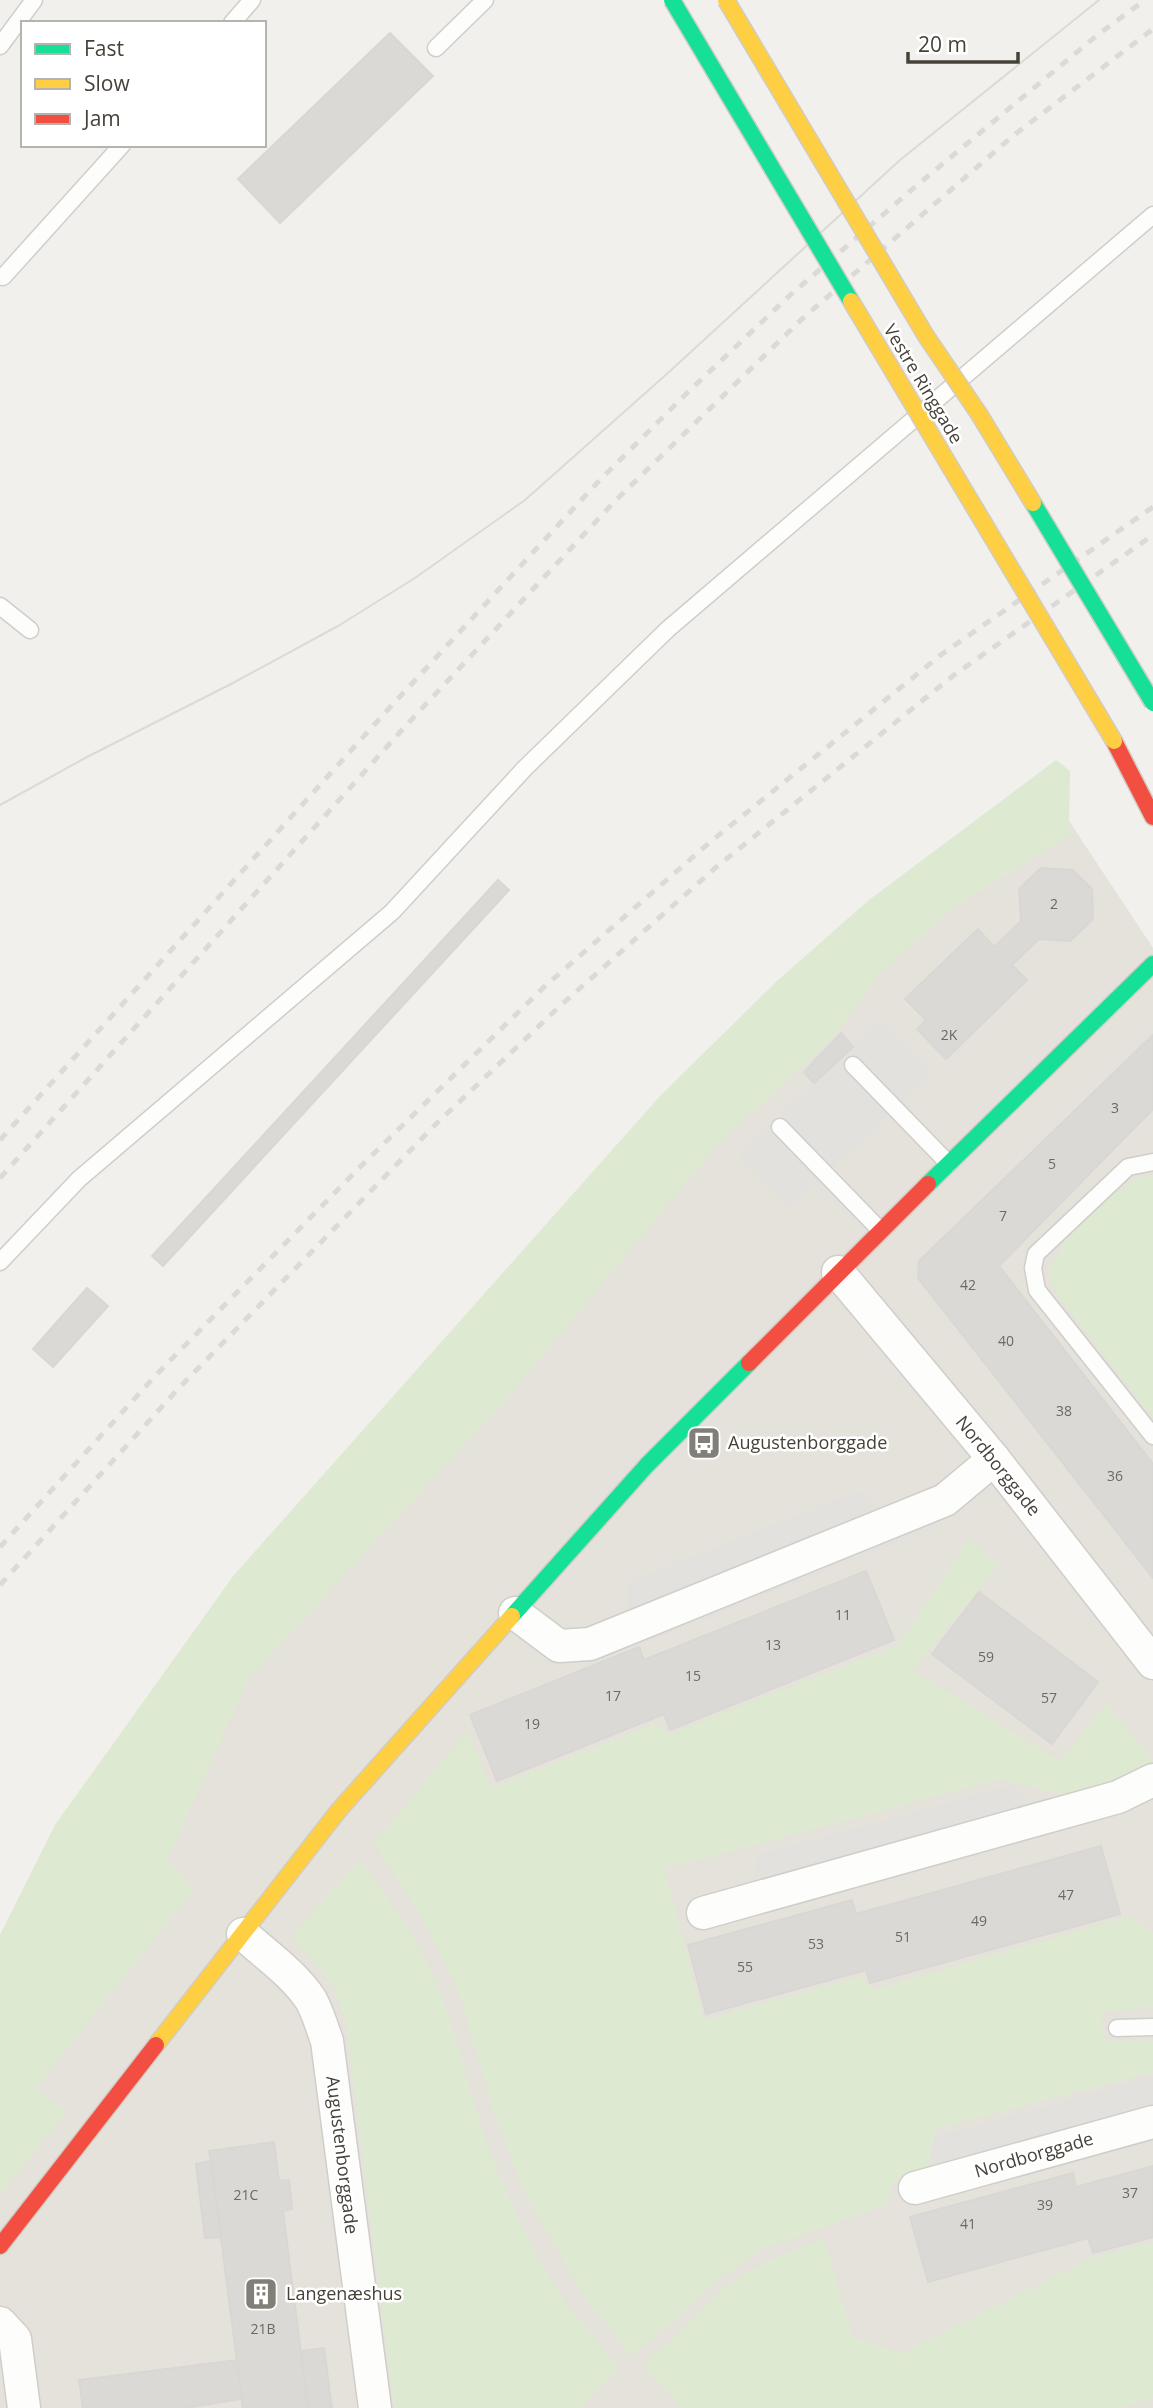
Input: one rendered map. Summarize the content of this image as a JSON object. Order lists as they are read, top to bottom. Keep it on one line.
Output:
{"streets":{"main road":["Vestre Ringgade"],"street":["Nordborggade","Augustenborggade"]},"places":{"bus stop":["Augustenborggade"],"building":["Langenæshus"]},"house_numbers":["2","2K","3","5","7","42","40","38","36","11","13","59","15","17","57","19","47","49","51","53","55","37","21C","39","41","21B"],"legend":["Fast","Slow","Jam"],"scale_bar":"20 m"}
